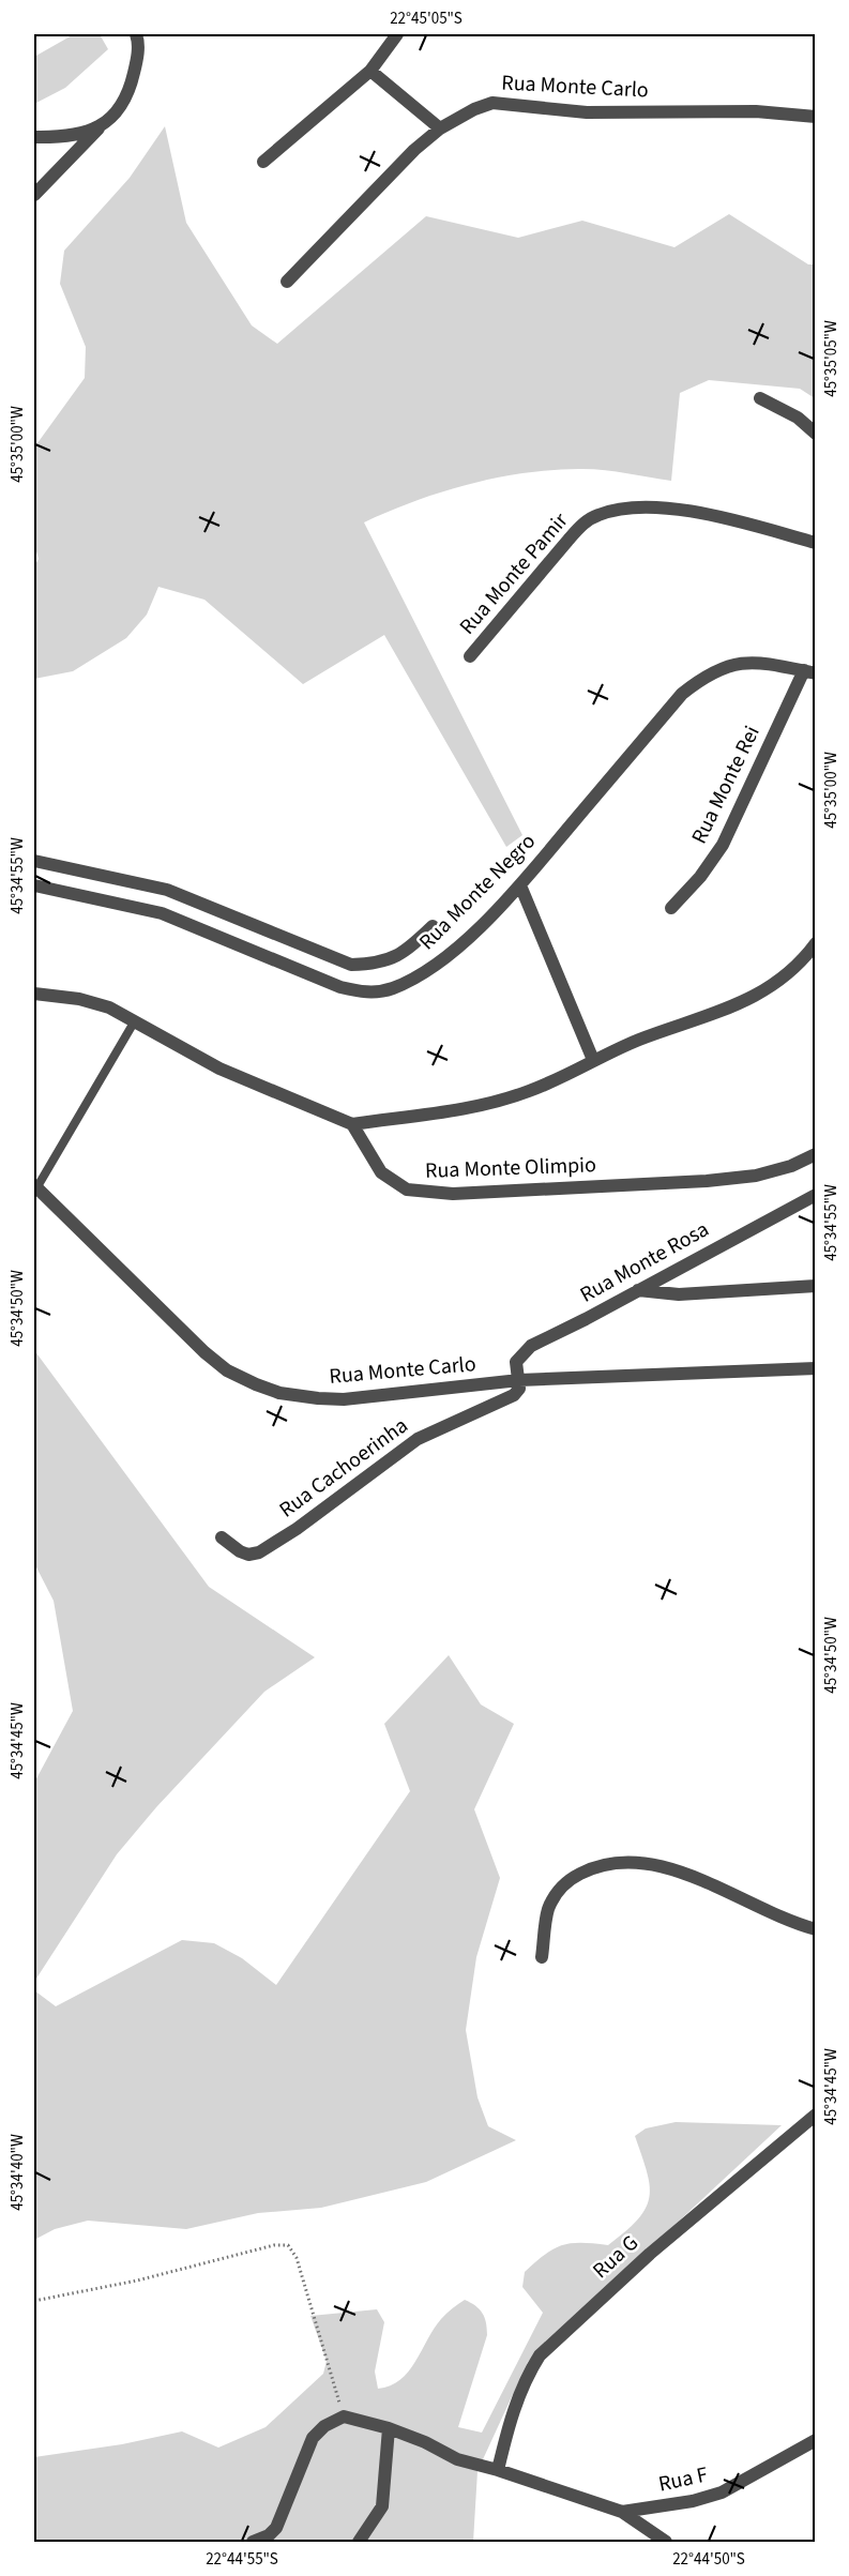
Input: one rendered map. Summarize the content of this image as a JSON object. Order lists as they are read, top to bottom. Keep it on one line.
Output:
{"streets":{"street":["Rua Monte Carlo","Rua Monte Pamir","Rua Monte Rei","Rua Monte Negro","Rua Monte Olimpio","Rua Monte Rosa","Rua Cachoerinha","Rua G","Rua F"]},"crossings":[["Rua Monte Carlo","Rua Monte Rosa"],["Rua Monte Carlo","Rua Cachoerinha"],["Rua Monte Rei","Rua Monte Negro"],["Rua Monte Rosa","Rua Cachoerinha"]],"coordinates":["22°45'05\"S","45°35'05\"W","45°35'00\"W","45°34'55\"W","45°34'50\"W","45°34'45\"W","45°34'40\"W","22°44'55\"S","22°44'50\"S"]}
